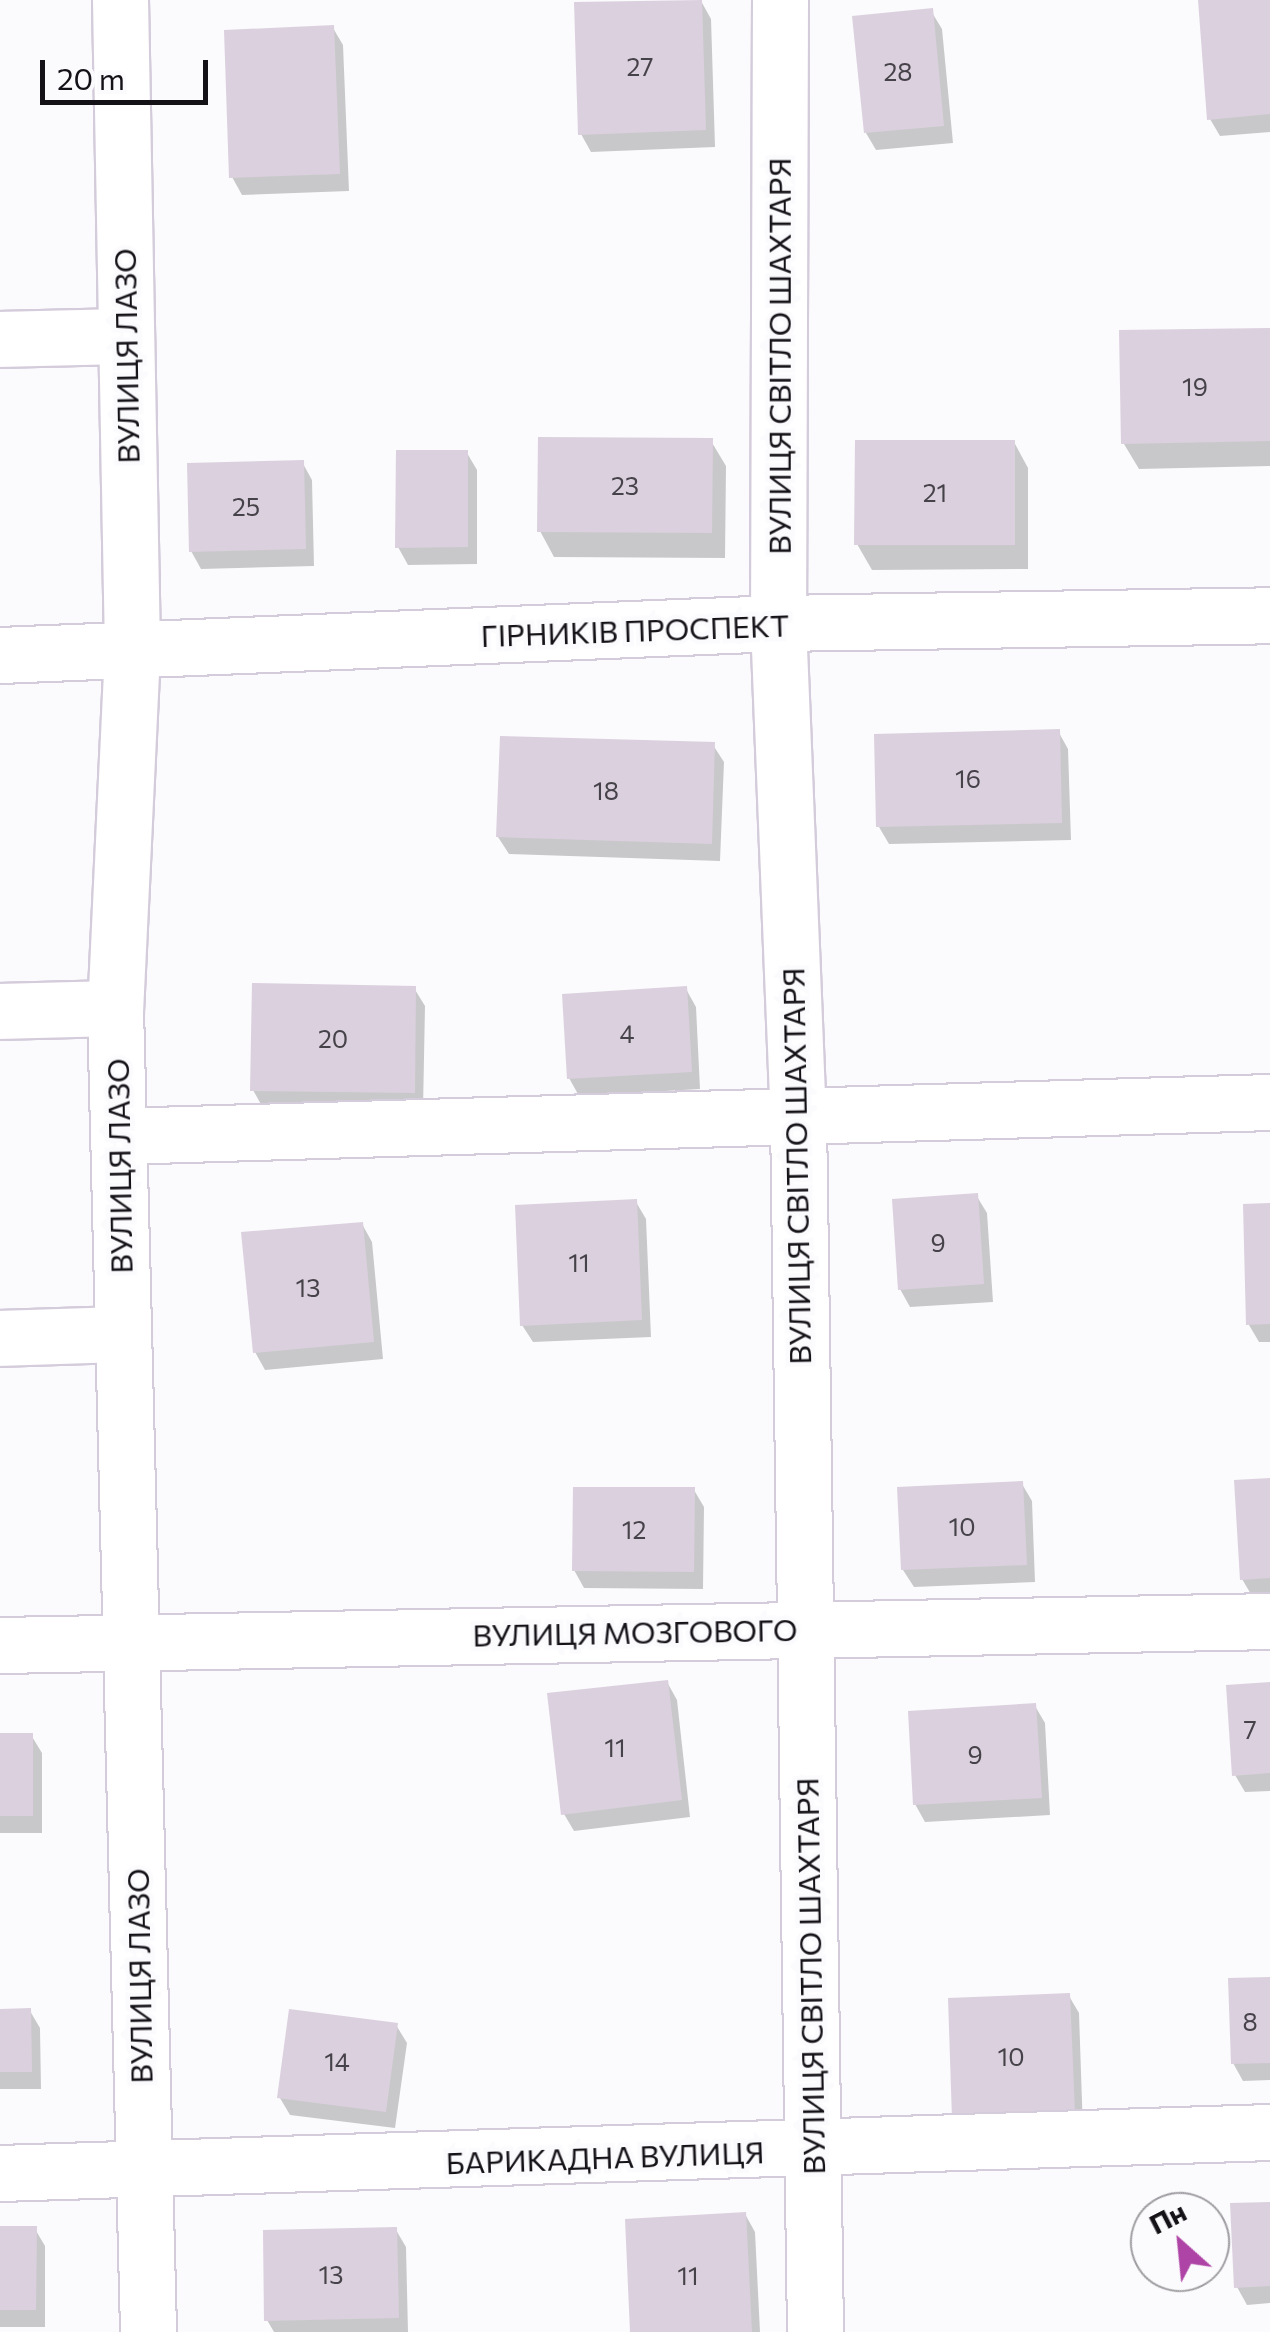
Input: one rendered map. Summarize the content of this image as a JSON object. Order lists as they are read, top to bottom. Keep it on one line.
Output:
{"streets":{"street":["ВУЛИЦЯ ЛАЗО","ВУЛИЦЯ СВІТЛО ШАХТАРЯ","ГІРНИКІВ ПРОСПЕКТ","ВУЛИЦЯ МОЗГОВОГО","БАРИКАДНА ВУЛИЦЯ"]},"crossings":[["ВУЛИЦЯ ЛАЗО","ГІРНИКІВ ПРОСПЕКТ"],["ВУЛИЦЯ ЛАЗО","ВУЛИЦЯ МОЗГОВОГО"],["ВУЛИЦЯ ЛАЗО","БАРИКАДНА ВУЛИЦЯ"],["ВУЛИЦЯ СВІТЛО ШАХТАРЯ","ГІРНИКІВ ПРОСПЕКТ"],["ВУЛИЦЯ СВІТЛО ШАХТАРЯ","ВУЛИЦЯ МОЗГОВОГО"],["ВУЛИЦЯ СВІТЛО ШАХТАРЯ","БАРИКАДНА ВУЛИЦЯ"]],"house_numbers":["27","28","19","23","21","25","16","18","4","20","9","11","13","10","12","7","11","9","8","10","14","13","11"],"scale_bar":"20 m","north":"top left"}
